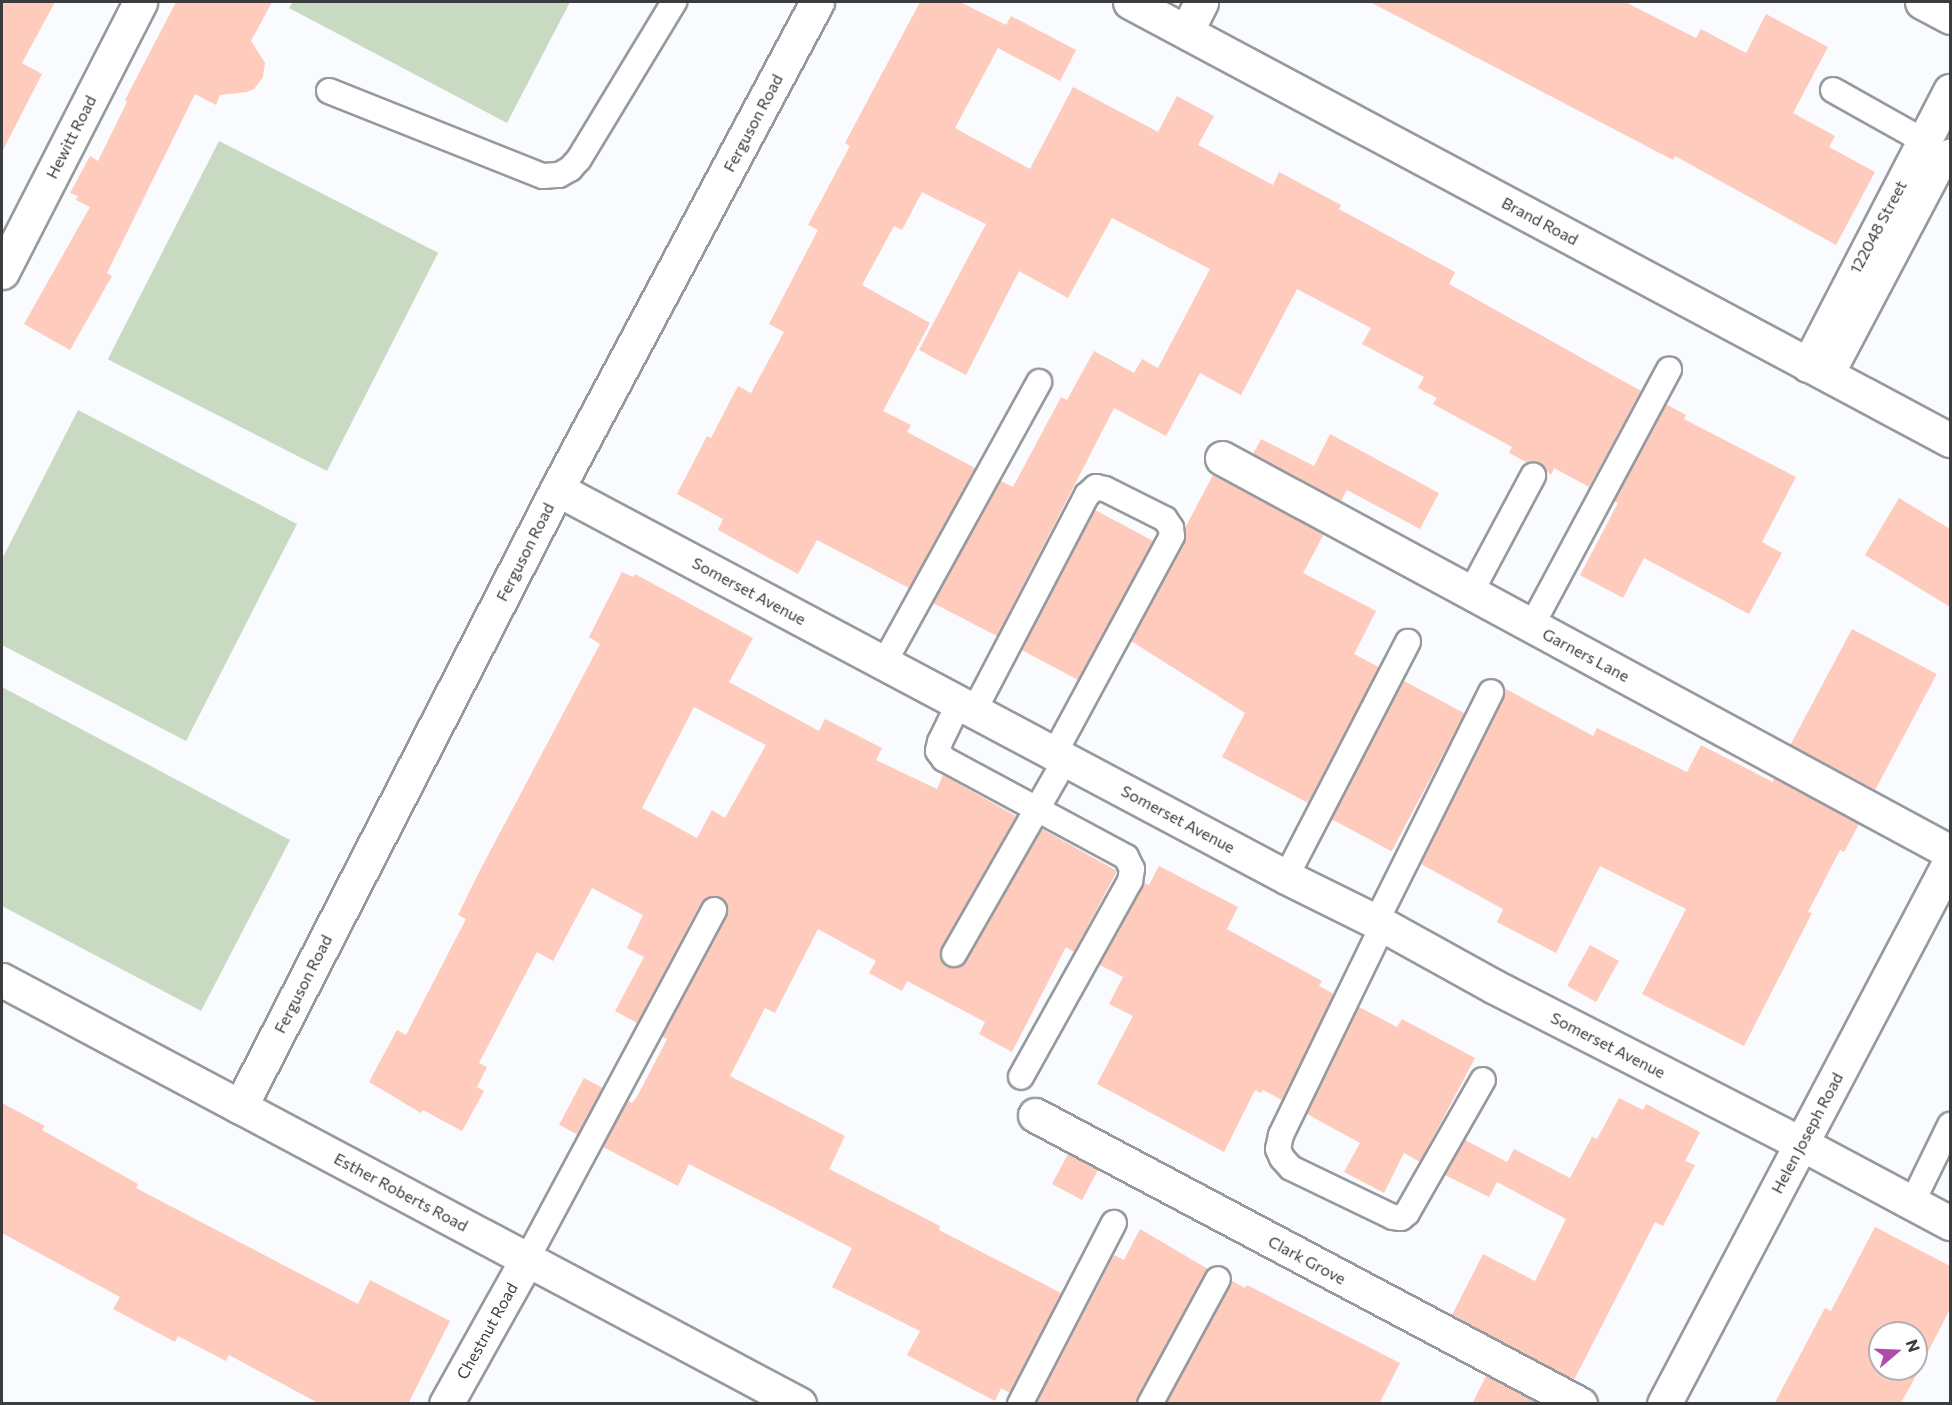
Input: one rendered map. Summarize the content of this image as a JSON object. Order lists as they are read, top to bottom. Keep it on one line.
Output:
{"streets":{"street":["Ferguson Road","Hewitt Road","Brand Road","122048 Street","Somerset Avenue","Garners Lane","Helen Joseph Road","Esther Roberts Road","Clark Grove","Chestnut Road"]},"crossings":[["Ferguson Road","Somerset Avenue"],["Ferguson Road","Esther Roberts Road"],["Brand Road","122048 Street"],["Somerset Avenue","Helen Joseph Road"],["Esther Roberts Road","Chestnut Road"]],"north":"right"}
